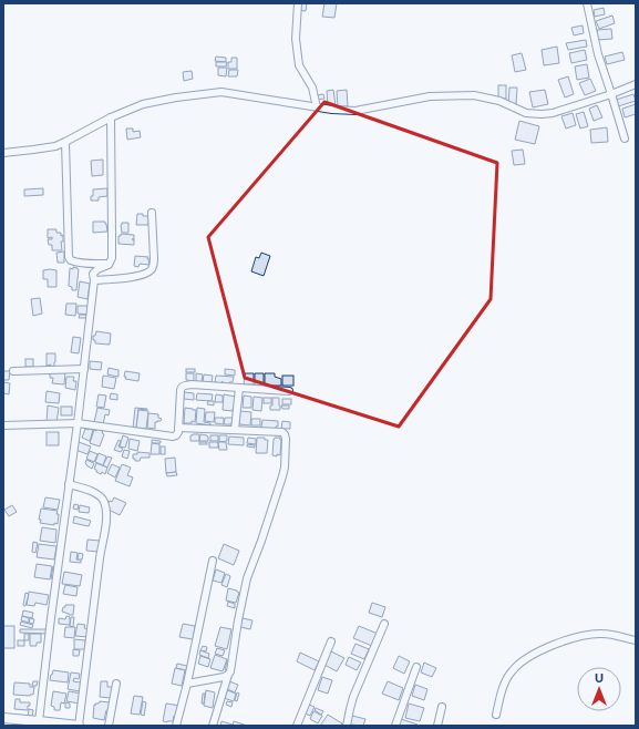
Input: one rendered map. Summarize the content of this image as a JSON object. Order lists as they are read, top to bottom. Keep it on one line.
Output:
{"north":"top"}
